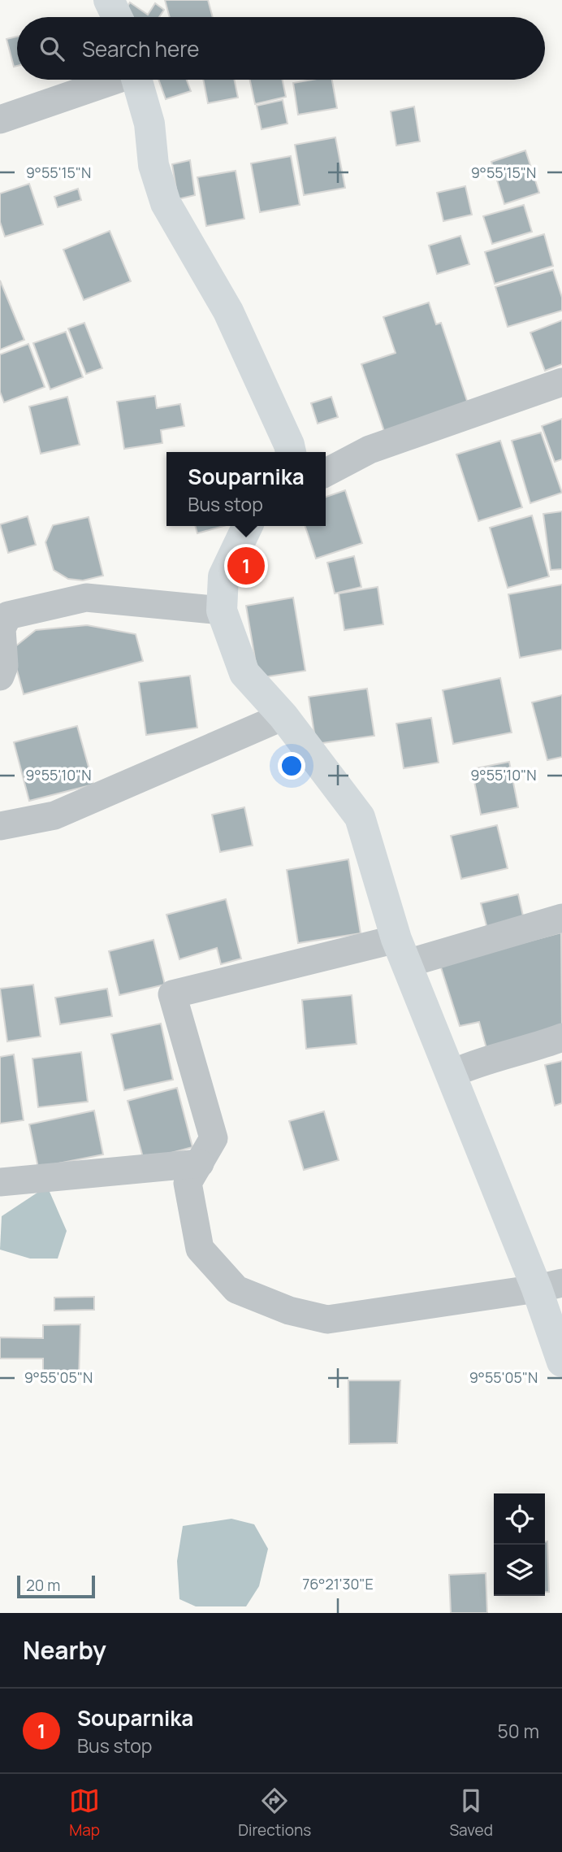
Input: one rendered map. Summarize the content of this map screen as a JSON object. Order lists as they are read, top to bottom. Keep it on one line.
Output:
{"scale_bar":"20 m","page":{"search":"Search here","popup":["Souparnika","Bus stop"],"pins":"1","scale":"20 m","heading":"Nearby","list":[{"mark":"1","name":"Souparnika","note":"Bus stop","value":"50 m"}],"nav":["Map","Directions","Saved"]},"coordinates":["9°55'15\"N","9°55'10\"N","9°55'05\"N","76°21'30\"E"]}
